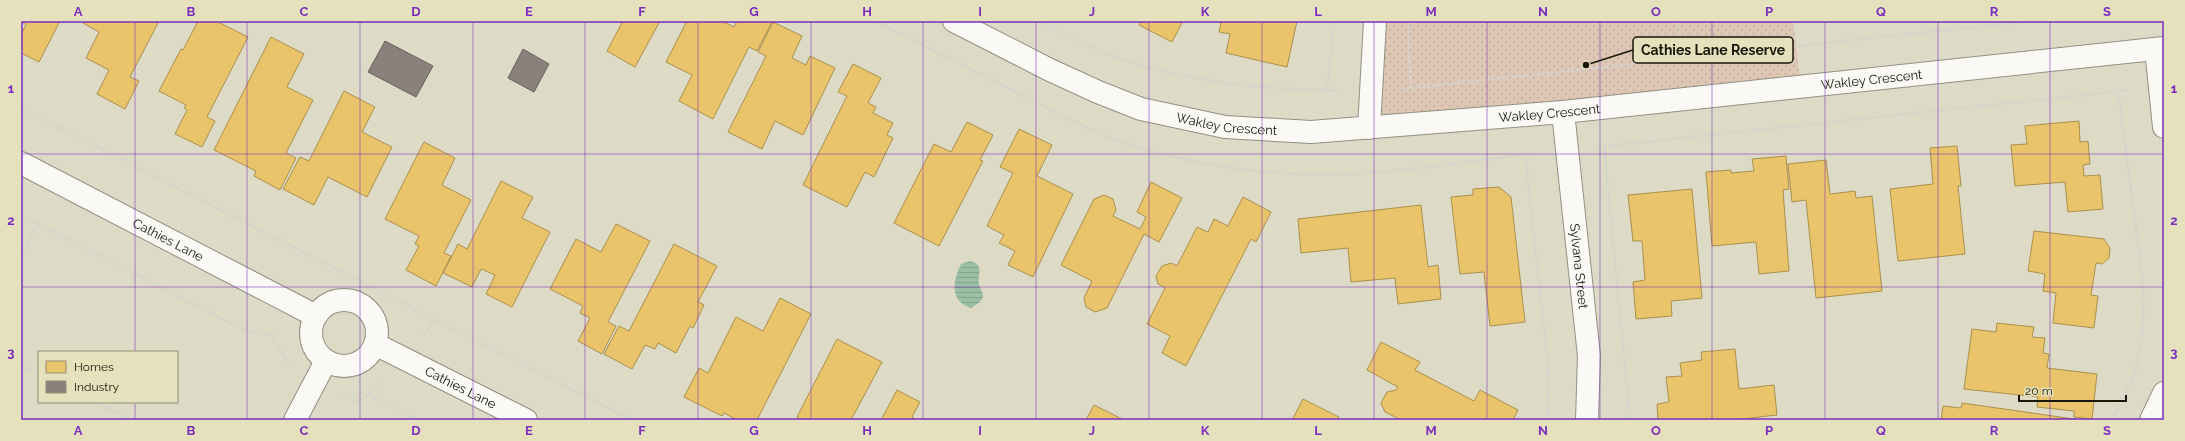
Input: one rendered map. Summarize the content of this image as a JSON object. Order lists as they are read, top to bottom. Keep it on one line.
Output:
{"streets":{"street":["Wakley Crescent","Cathies Lane","Sylvana Street"]},"crossings":[["Wakley Crescent","Sylvana Street"]],"places":["Cathies Lane Reserve"],"legend":["Homes","Industry"],"scale_bar":"20 m","grid":{"columns":["A","B","C","D","E","F","G","H","I","J","K","L","M","N","O","P","Q","R","S"],"rows":["1","2","3"]}}
